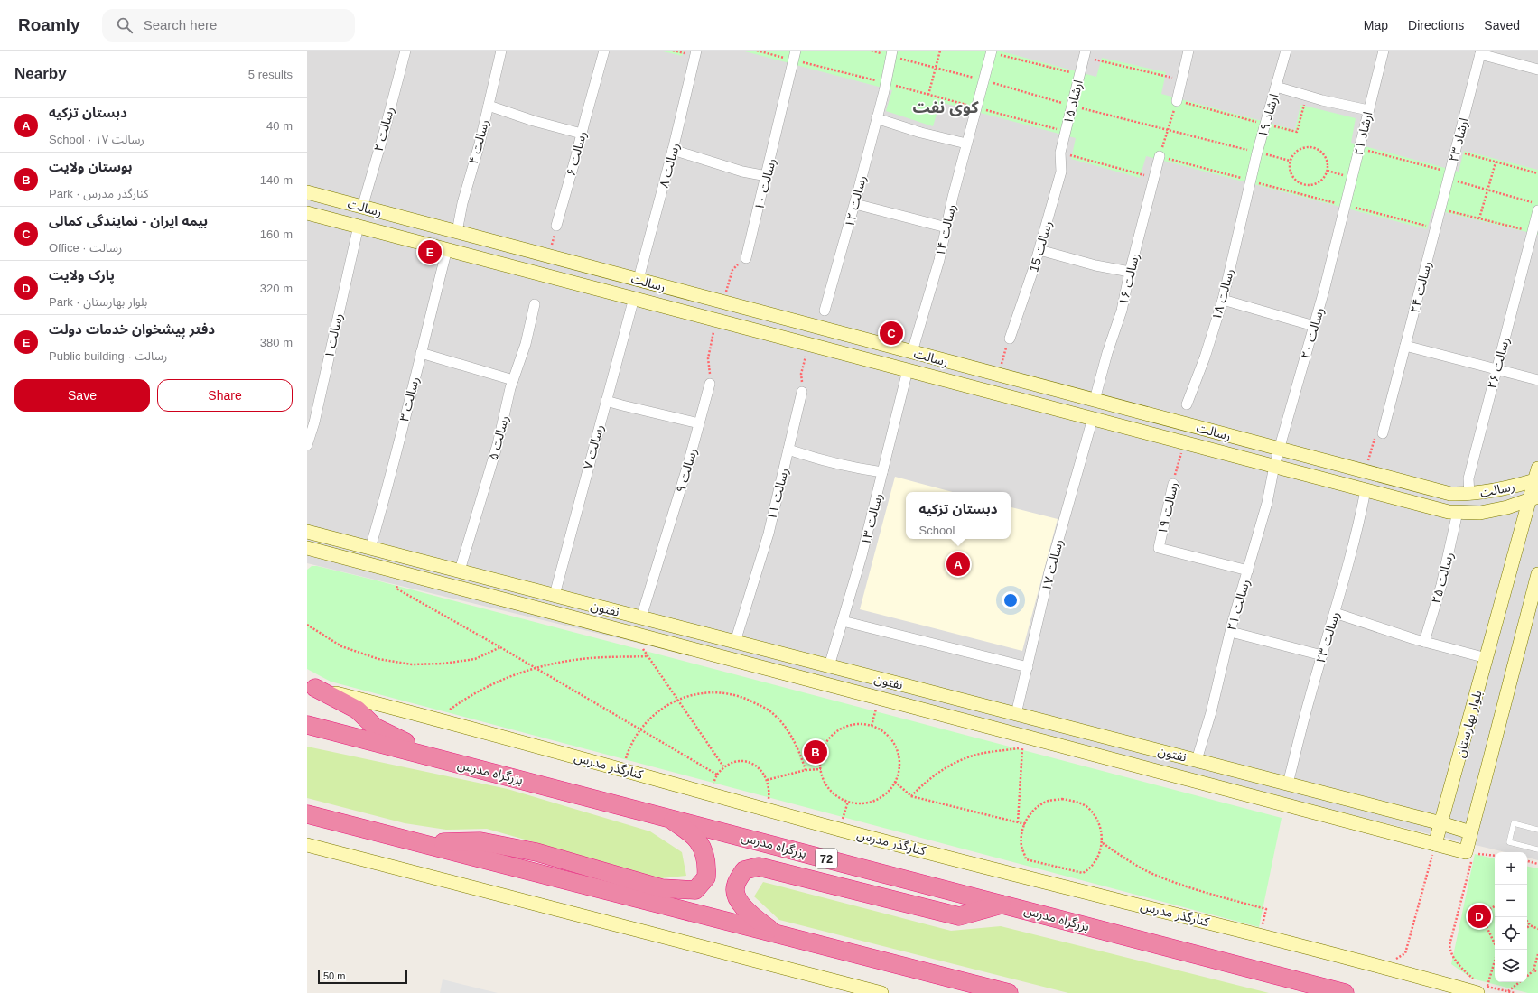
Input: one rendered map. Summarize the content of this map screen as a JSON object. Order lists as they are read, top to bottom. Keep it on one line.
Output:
{"streets":{"highway":["بزرگراه مدرس","72"],"street":["ارشاد ۱۵","ارشاد ۱۹","رسالت ۲","ارشاد ۲۱","ارشاد ۲۳","رسالت ۴","رسالت ۶","رسالت ۸","رسالت ۱۰","رسالت ۱۲","رسالت","رسالت ۱۴","رسالت 15","رسالت ۱۶","رسالت ۲۴","رسالت ۱۸","رسالت ٢٠","رسالت ۱","رسالت ۲۶","رسالت ۳","رسالت ۵","رسالت ۷","رسالت ۹","رسالت ۱۱","رسالت ۱۹","رسالت ۱۳","رسالت ۱۷","رسالت ۲۵","رسالت ۲۱","نفتون","رسالت ۲۳","بلوار بهارستان","کنارگذر مدرس"]},"crossings":[["ارشاد ۱۵","رسالت 15"],["ارشاد ۱۹","رسالت ۱۸"],["رسالت ۲","رسالت"],["ارشاد ۲۱","رسالت ٢٠"],["ارشاد ۲۳","رسالت ۲۴"],["رسالت ۴","رسالت"],["رسالت ۸","رسالت"],["رسالت","رسالت ۱۴"],["رسالت","رسالت ۱۶"],["رسالت","رسالت ٢٠"],["رسالت","رسالت ۱"],["رسالت","رسالت ۲۶"],["رسالت","رسالت ۳"],["رسالت","رسالت ۷"],["رسالت","رسالت ۱۹"],["رسالت","رسالت ۱۳"],["رسالت","رسالت ۱۷"],["رسالت","رسالت ۲۵"],["رسالت","رسالت ۲۱"],["رسالت","رسالت ۲۳"],["رسالت","بلوار بهارستان"],["رسالت ٢٠","رسالت ۲۱"],["رسالت ۳","نفتون"],["رسالت ۵","نفتون"],["رسالت ۷","نفتون"],["رسالت ۹","نفتون"],["رسالت ۱۱","نفتون"],["رسالت ۱۹","رسالت ۲۱"],["رسالت ۱۳","نفتون"],["رسالت ۱۷","نفتون"],["رسالت ۲۱","نفتون"],["نفتون","رسالت ۲۳"],["نفتون","بلوار بهارستان"]],"districts":["کوی نفت"],"scale_bar":"50 m","page":{"header":"Roamly","search":"Search here","nav":["Map","Directions","Saved"],"heading":["Nearby","5 results"],"list":[{"mark":"A","name":"دبستان تزکیه","note":"School · رسالت ۱۷","value":"40 m"},{"mark":"B","name":"بوستان ولایت","note":"Park · کنارگذر مدرس","value":"140 m"},{"mark":"C","name":"بیمه ایران - نمایندگى کمالى","note":"Office · رسالت","value":"160 m"},{"mark":"D","name":"پارک ولایت","note":"Park · بلوار بهارستان","value":"320 m"},{"mark":"E","name":"دفتر پیشخوان خدمات دولت","note":"Public building · رسالت","value":"380 m"}],"pins":["E","C","A","B","D"],"buttons":["Save","Share"],"popup":["دبستان تزکیه","School"],"map_buttons":["+","−"],"scale":"50 m"}}
